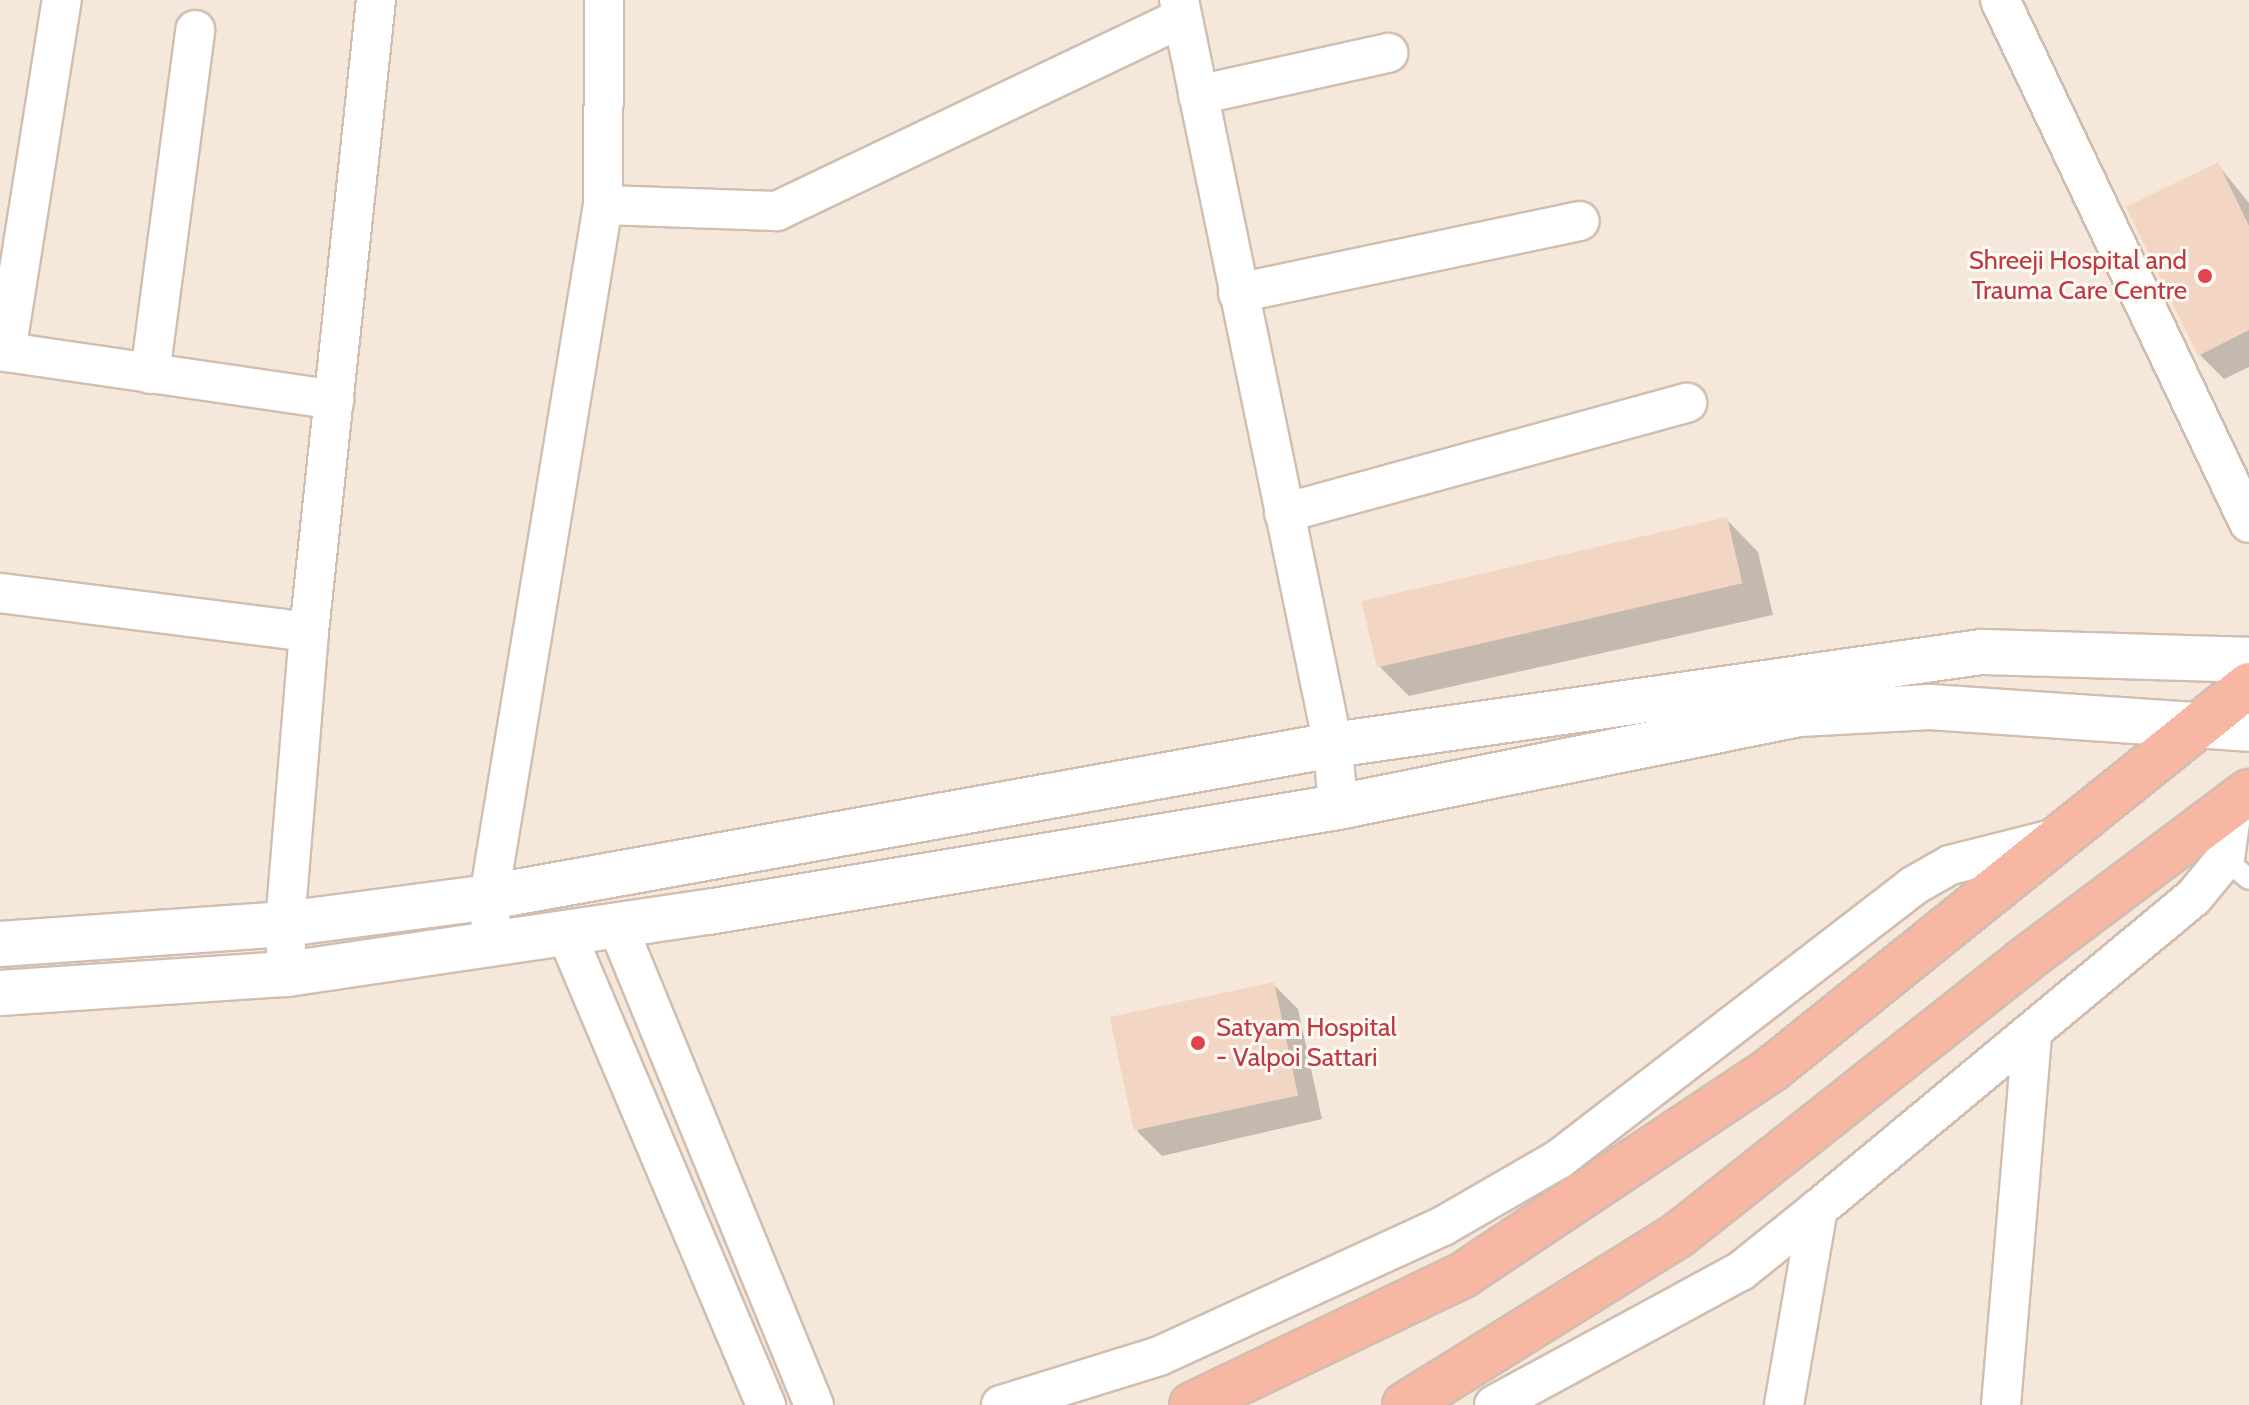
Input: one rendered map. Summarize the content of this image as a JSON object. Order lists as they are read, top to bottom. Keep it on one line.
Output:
{"places":["Shreeji Hospital and Trauma Care Centre","Satyam Hospital - Valpoi Sattari"]}
